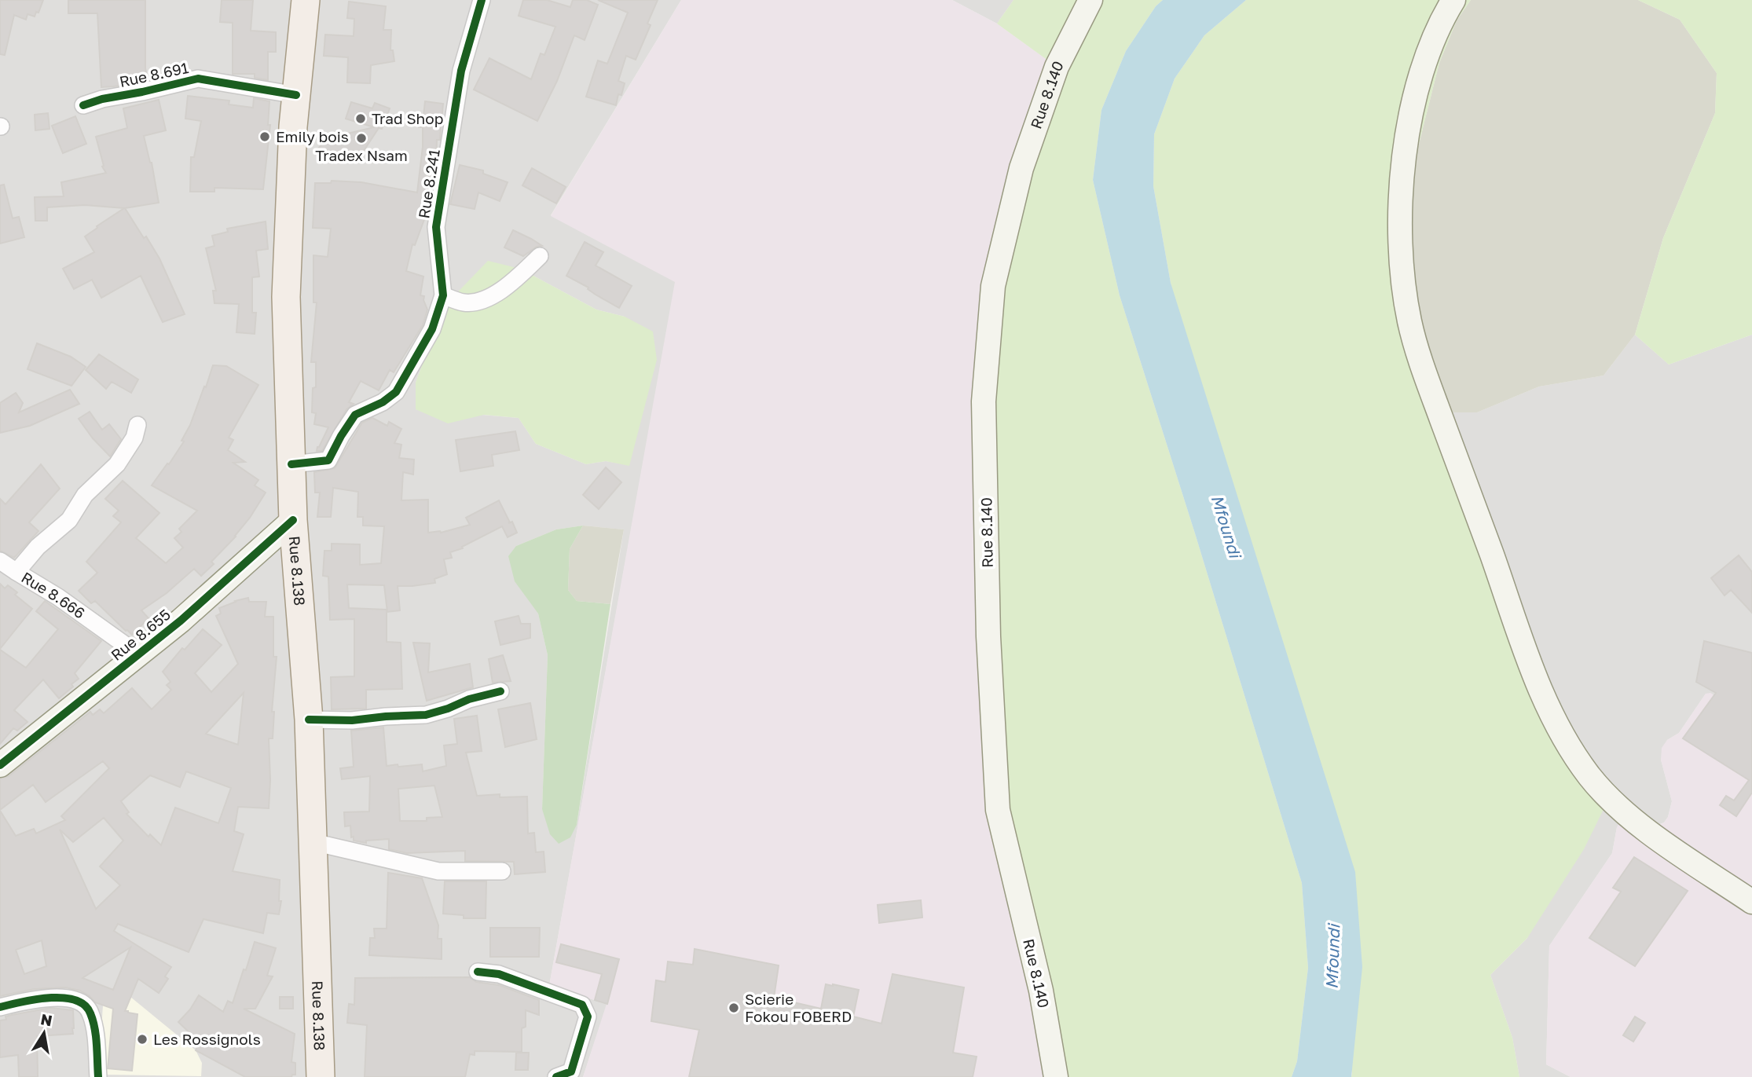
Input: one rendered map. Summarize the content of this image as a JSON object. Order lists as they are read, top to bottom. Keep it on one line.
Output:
{"streets":{"main road":["Rue 8.140","Rue 8.138","Rue 8.655"],"street":["Rue 8.691","Rue 8.241","Rue 8.666"]},"crossings":[["Rue 8.691","Rue 8.138"],["Rue 8.241","Rue 8.138"],["Rue 8.138","Rue 8.655"],["Rue 8.666","Rue 8.655"]],"water":["Mfoundi"],"places":["Trad Shop","Emily bois","Tradex Nsam","Scierie Fokou FOBERD","Les Rossignols"],"north":"top"}
